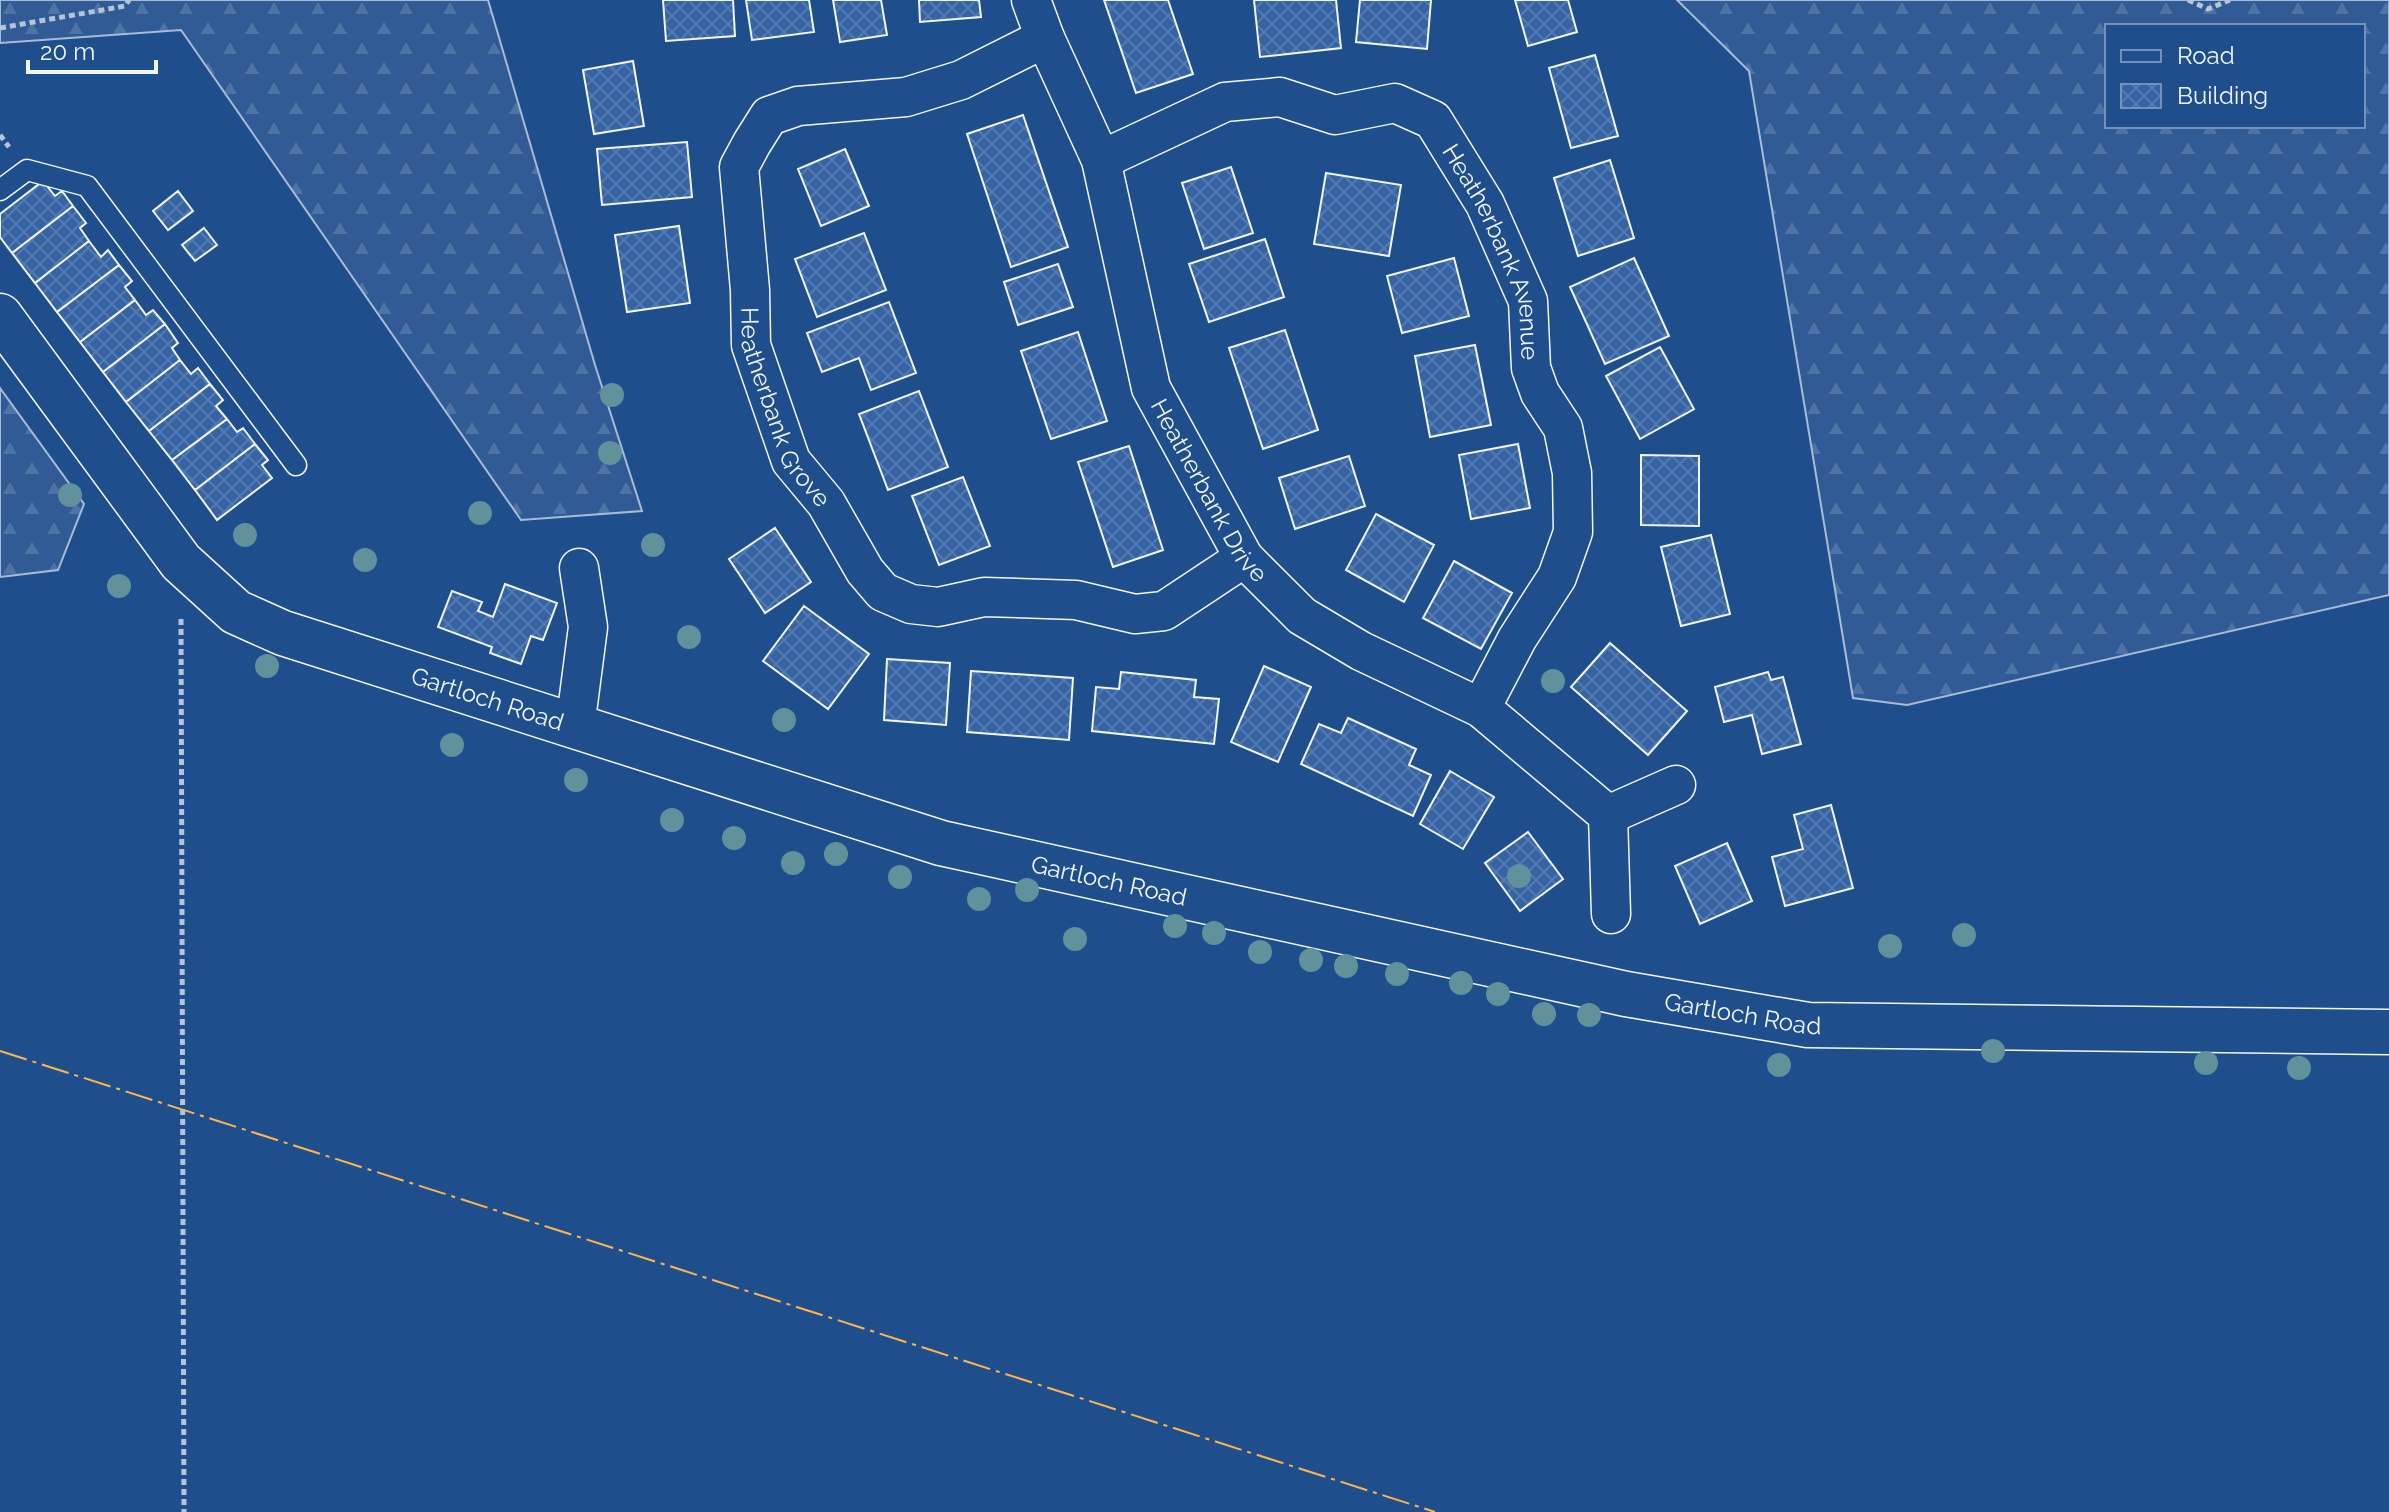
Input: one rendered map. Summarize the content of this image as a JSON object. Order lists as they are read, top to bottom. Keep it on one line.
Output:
{"streets":{"main road":["Gartloch Road"],"street":["Heatherbank Avenue","Heatherbank Grove","Heatherbank Drive"]},"crossings":[["Heatherbank Avenue","Heatherbank Drive"],["Heatherbank Grove","Heatherbank Drive"]],"legend":["Road","Building"],"scale_bar":"20 m"}
